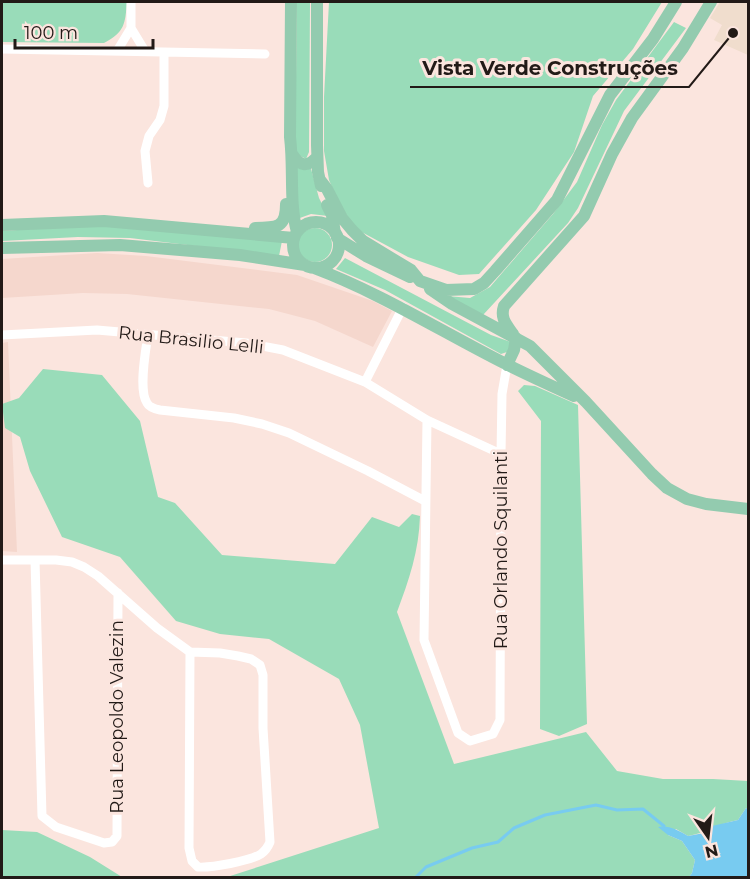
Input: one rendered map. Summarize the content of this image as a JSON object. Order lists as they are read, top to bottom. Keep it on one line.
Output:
{"streets":{"street":["Rua Brasilio Lelli","Rua Orlando Squilanti","Rua Leopoldo Valezin"]},"crossings":[["Rua Brasilio Lelli","Rua Orlando Squilanti"]],"places":["Vista Verde Construções"],"scale_bar":"100 m","north":"bottom"}
